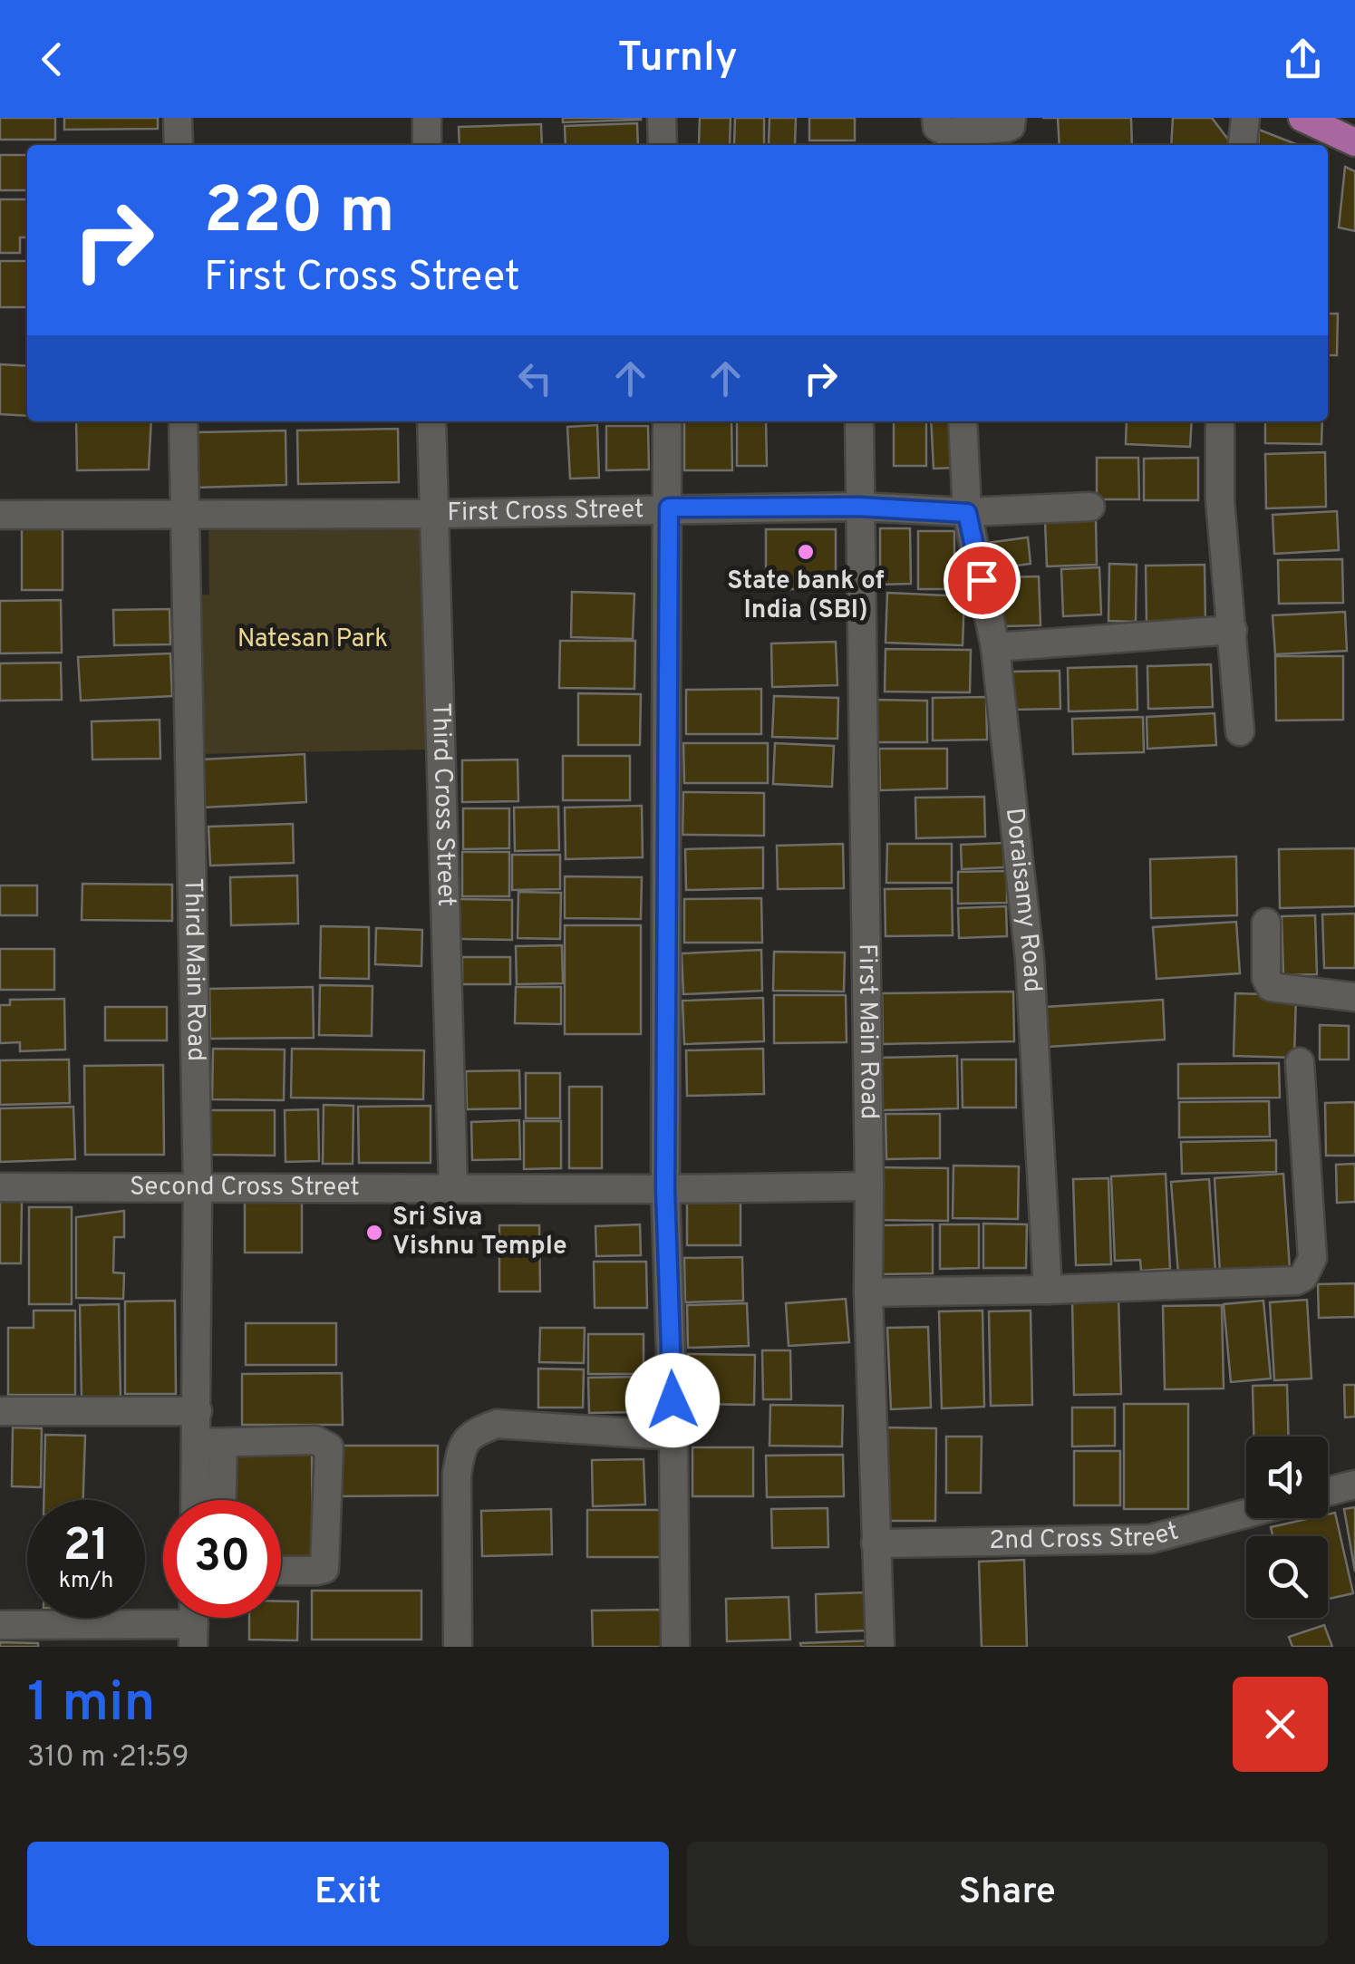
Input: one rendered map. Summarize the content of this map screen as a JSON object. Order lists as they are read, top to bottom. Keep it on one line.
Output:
{"streets":{"street":["First Cross Street","Third Cross Street","Doraisamy Road","Third Main Road","First Main Road","Second Cross Street","2nd Cross Street"]},"crossings":[["First Cross Street","Third Cross Street"],["First Cross Street","Doraisamy Road"],["First Cross Street","Third Main Road"],["First Cross Street","First Main Road"],["Third Cross Street","Second Cross Street"],["Third Main Road","Second Cross Street"],["First Main Road","Second Cross Street"],["First Main Road","2nd Cross Street"]],"parks":["Natesan Park"],"places":["State bank of India (SBI)","Sri Siva Vishnu Temple"],"page":{"header":"Turnly","turn":["220 m","First Cross Street"],"speed":"21 km/h","limit":"30","heading":["1 min","310 m · 21:59"],"buttons":["Exit","Share"]}}
